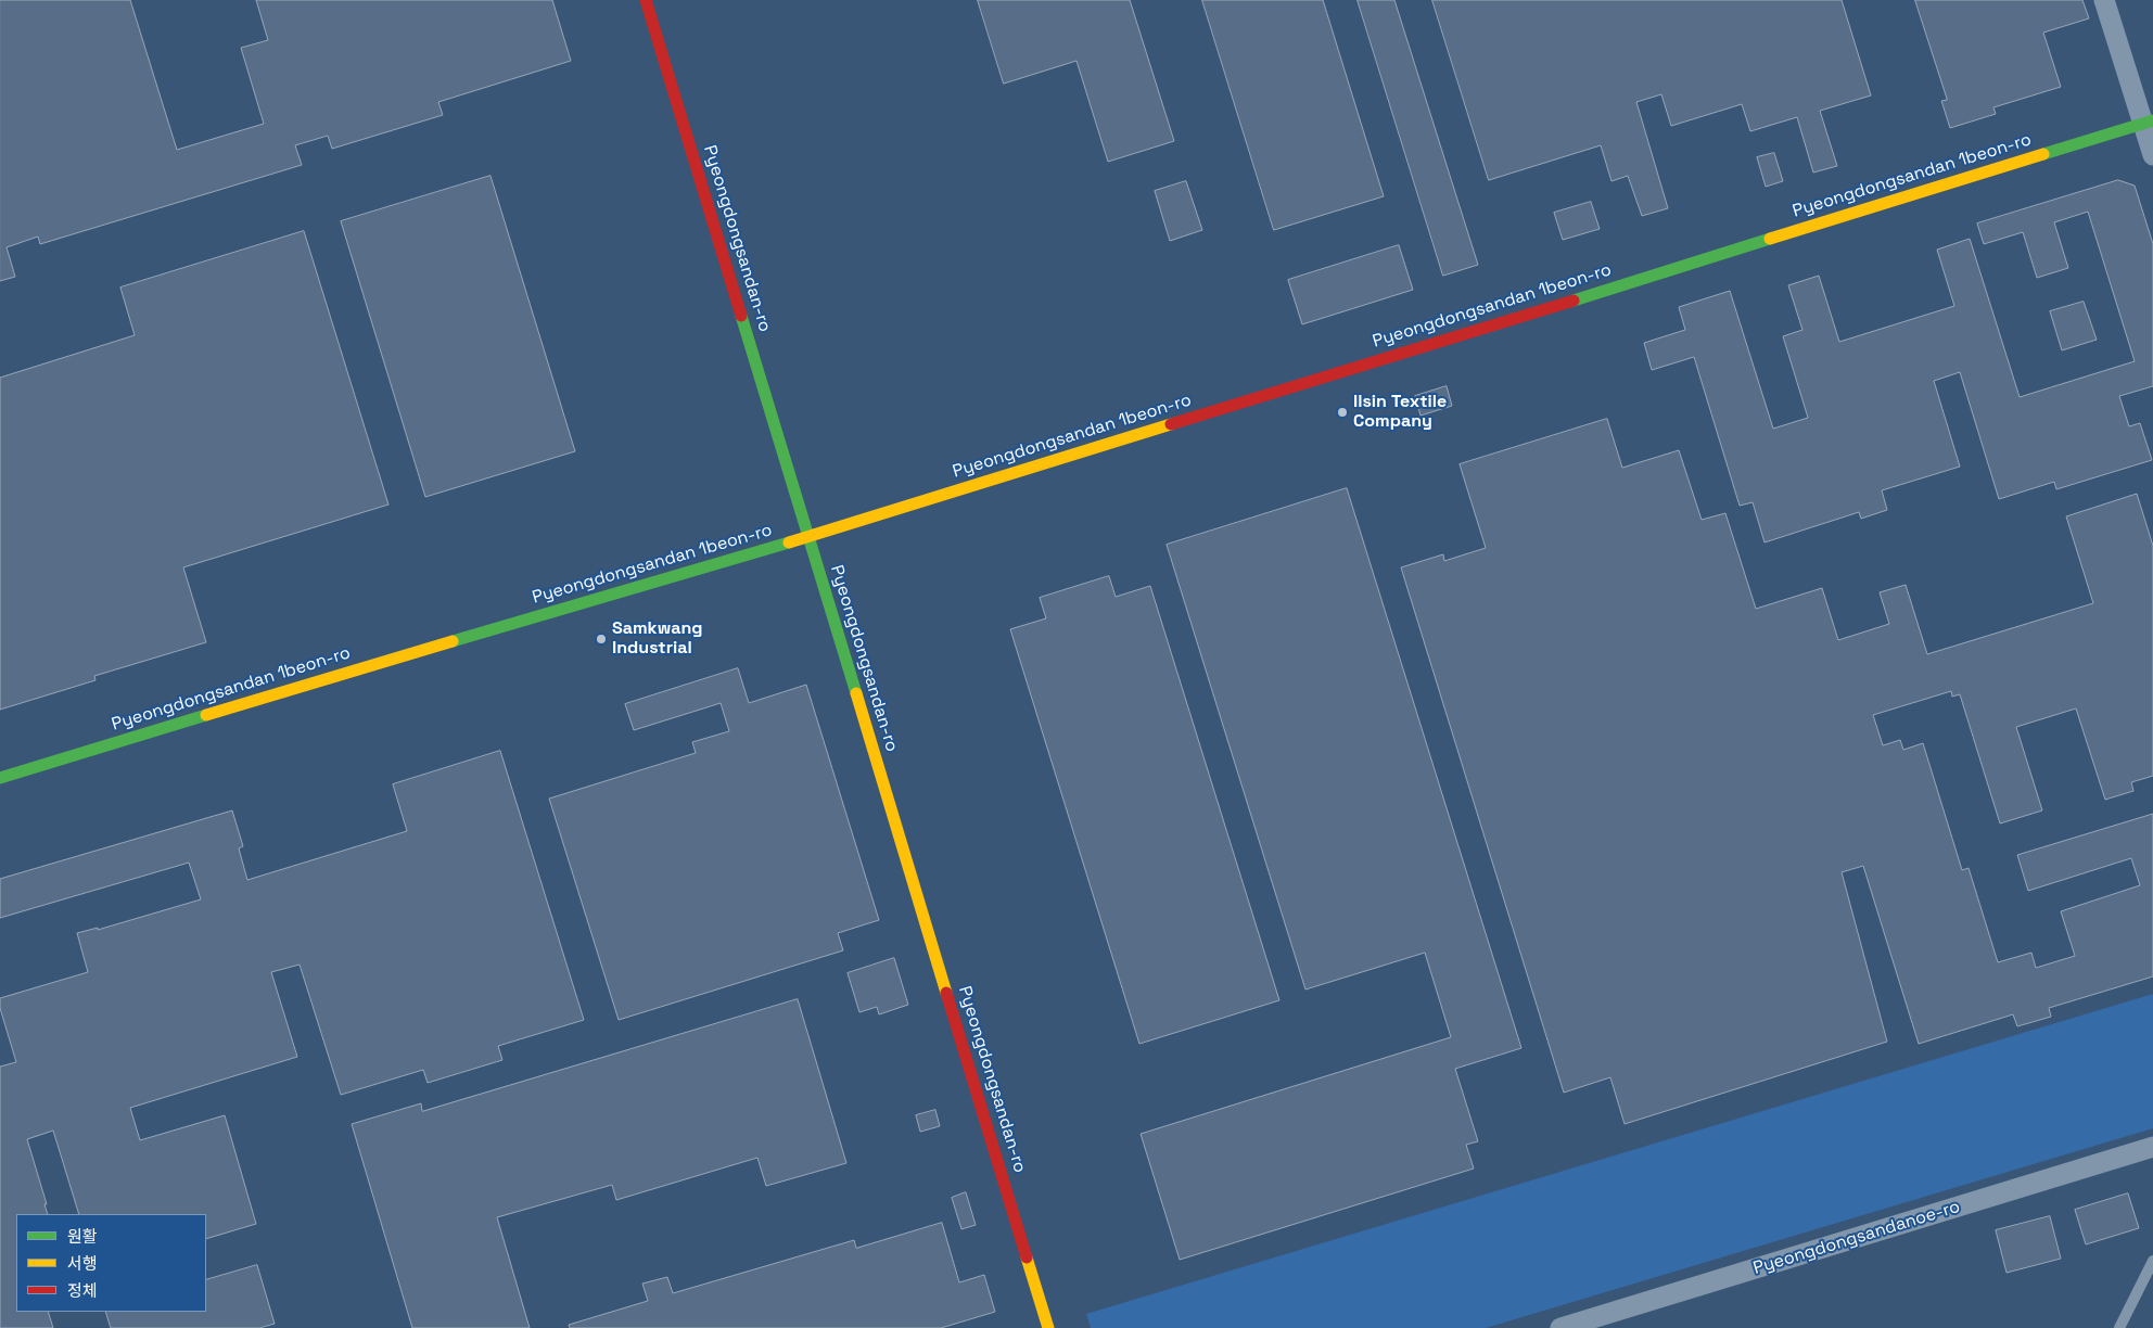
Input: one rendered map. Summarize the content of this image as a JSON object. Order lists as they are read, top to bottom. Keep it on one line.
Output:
{"streets":{"street":["Pyeongdongsandan 1beon-ro","Pyeongdongsandan-ro","Pyeongdongsandanoe-ro"]},"crossings":[["Pyeongdongsandan 1beon-ro","Pyeongdongsandan-ro"]],"places":["Ilsin Textile Company","Samkwang Industrial"],"legend":["원활","서행","정체"]}
